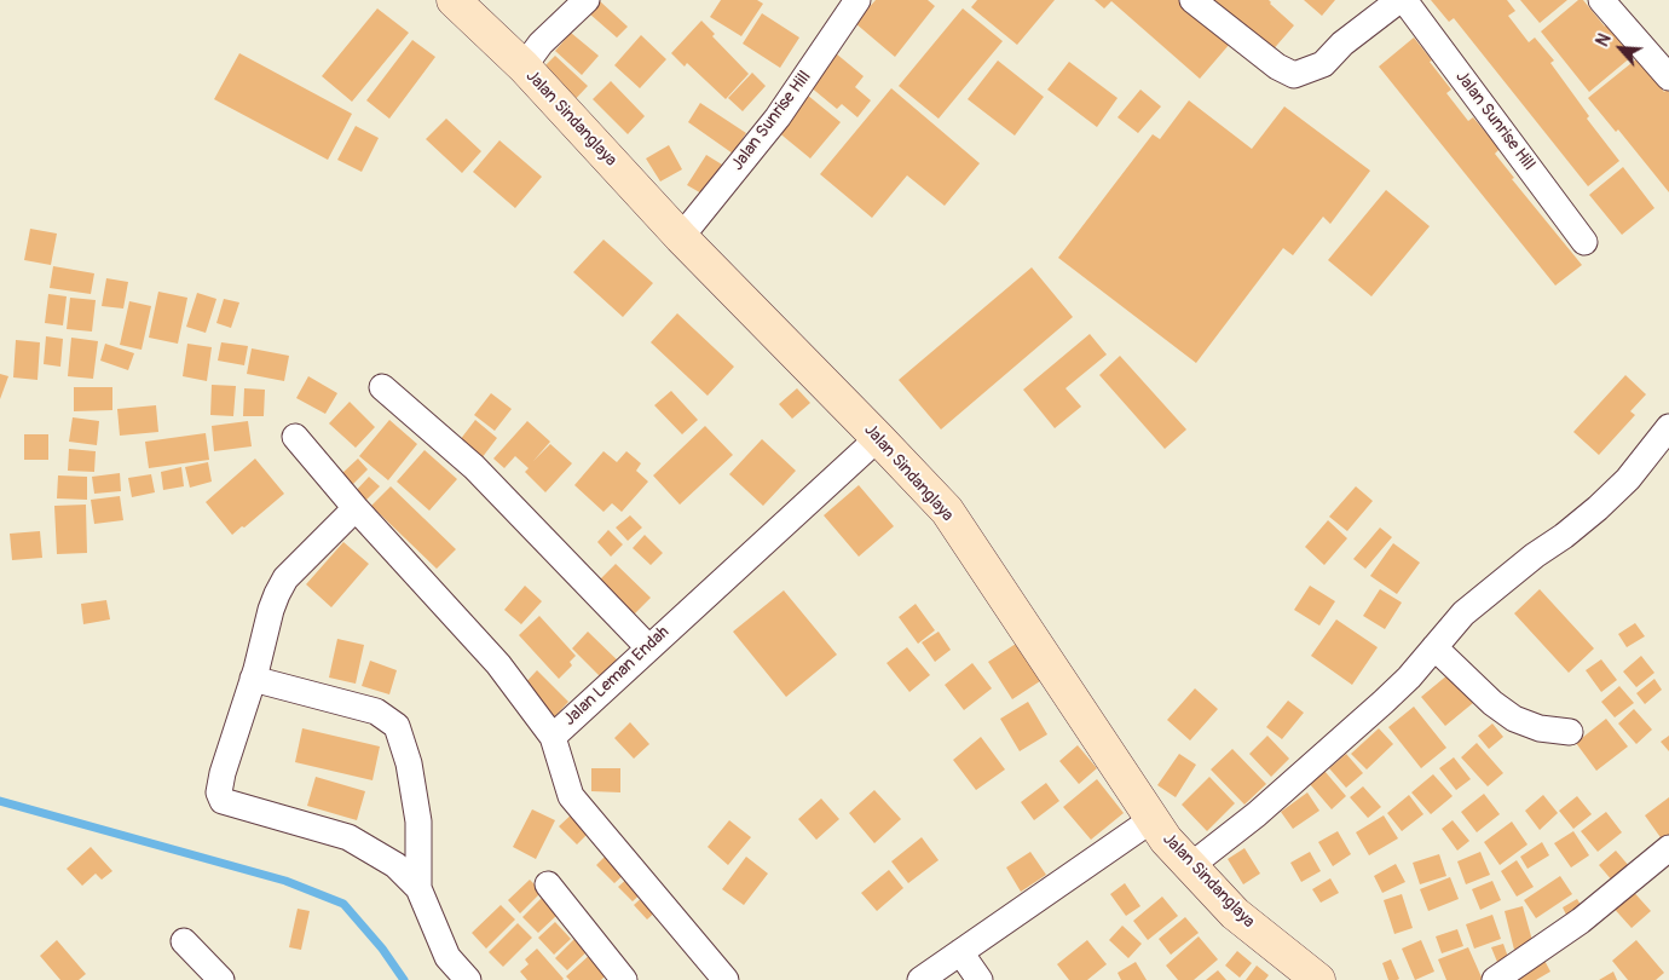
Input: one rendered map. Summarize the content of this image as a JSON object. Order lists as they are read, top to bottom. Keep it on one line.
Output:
{"streets":{"street":["Jalan Sindanglaya","Jalan Sunrise Hill","Jalan Leman Endah"]},"crossings":[["Jalan Sindanglaya","Jalan Sunrise Hill"],["Jalan Sindanglaya","Jalan Leman Endah"]],"north":"top left"}
